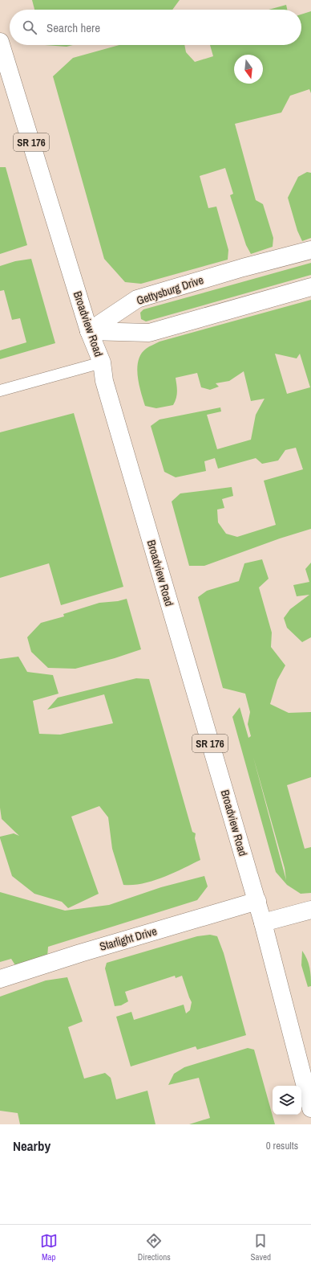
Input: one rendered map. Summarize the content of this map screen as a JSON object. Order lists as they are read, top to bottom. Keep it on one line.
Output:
{"streets":{"main road":["SR 176","Gettysburg Drive","Broadview Road","Starlight Drive"]},"crossings":[["Gettysburg Drive","Broadview Road"],["Broadview Road","Starlight Drive"]],"north":"bottom","page":{"search":"Search here","heading":["Nearby","0 results"],"nav":["Map","Directions","Saved"]}}
